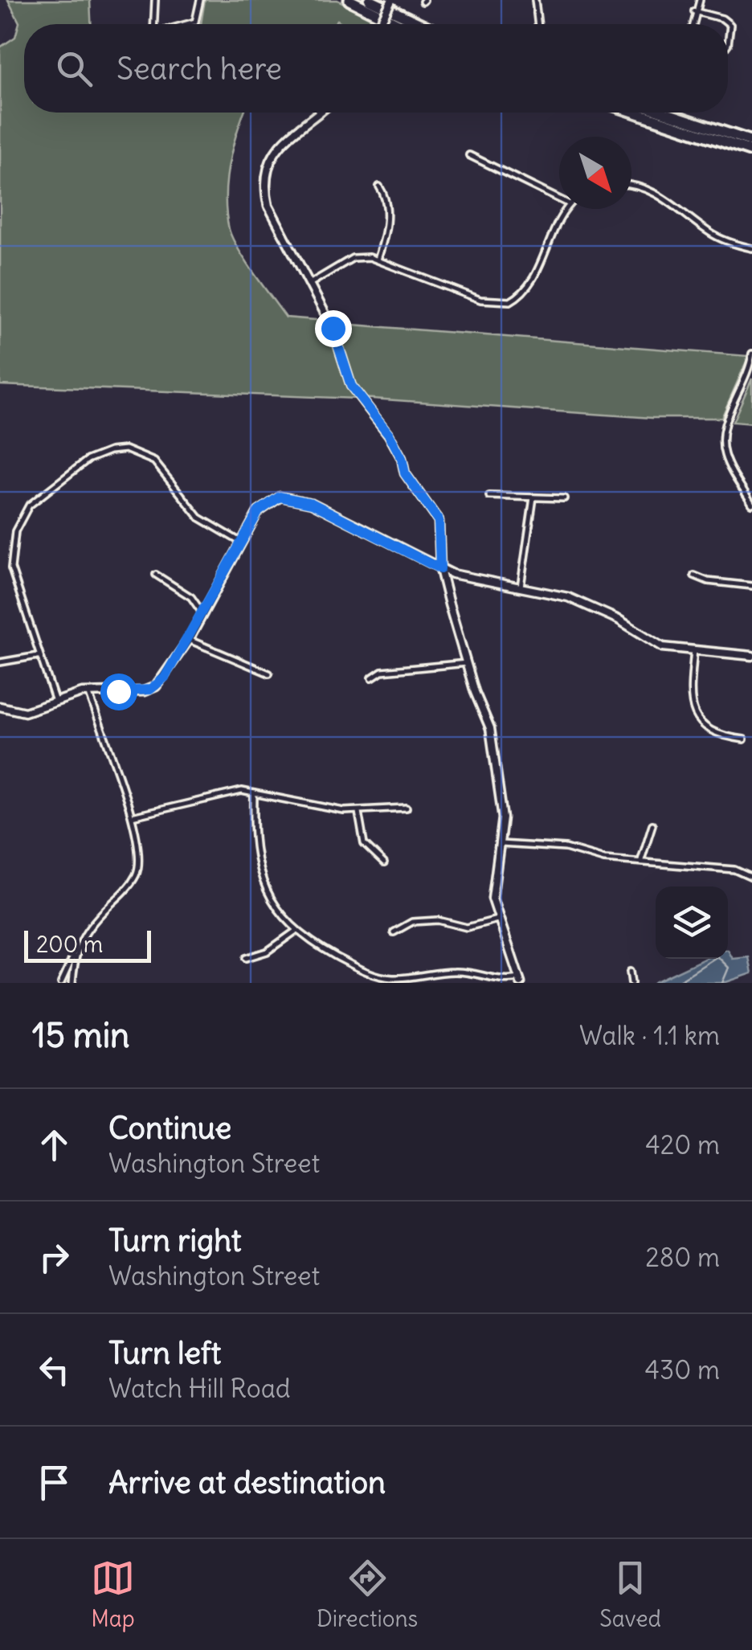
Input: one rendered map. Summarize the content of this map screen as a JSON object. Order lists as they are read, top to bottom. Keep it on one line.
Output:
{"scale_bar":"200 m","north":"bottom right","page":{"search":"Search here","scale":"200 m","heading":["15 min","Walk · 1.1 km"],"list":[["Continue","Washington Street","420 m"],["Turn right","Washington Street","280 m"],["Turn left","Watch Hill Road","430 m"],"Arrive at destination"],"nav":["Map","Directions","Saved"]}}
